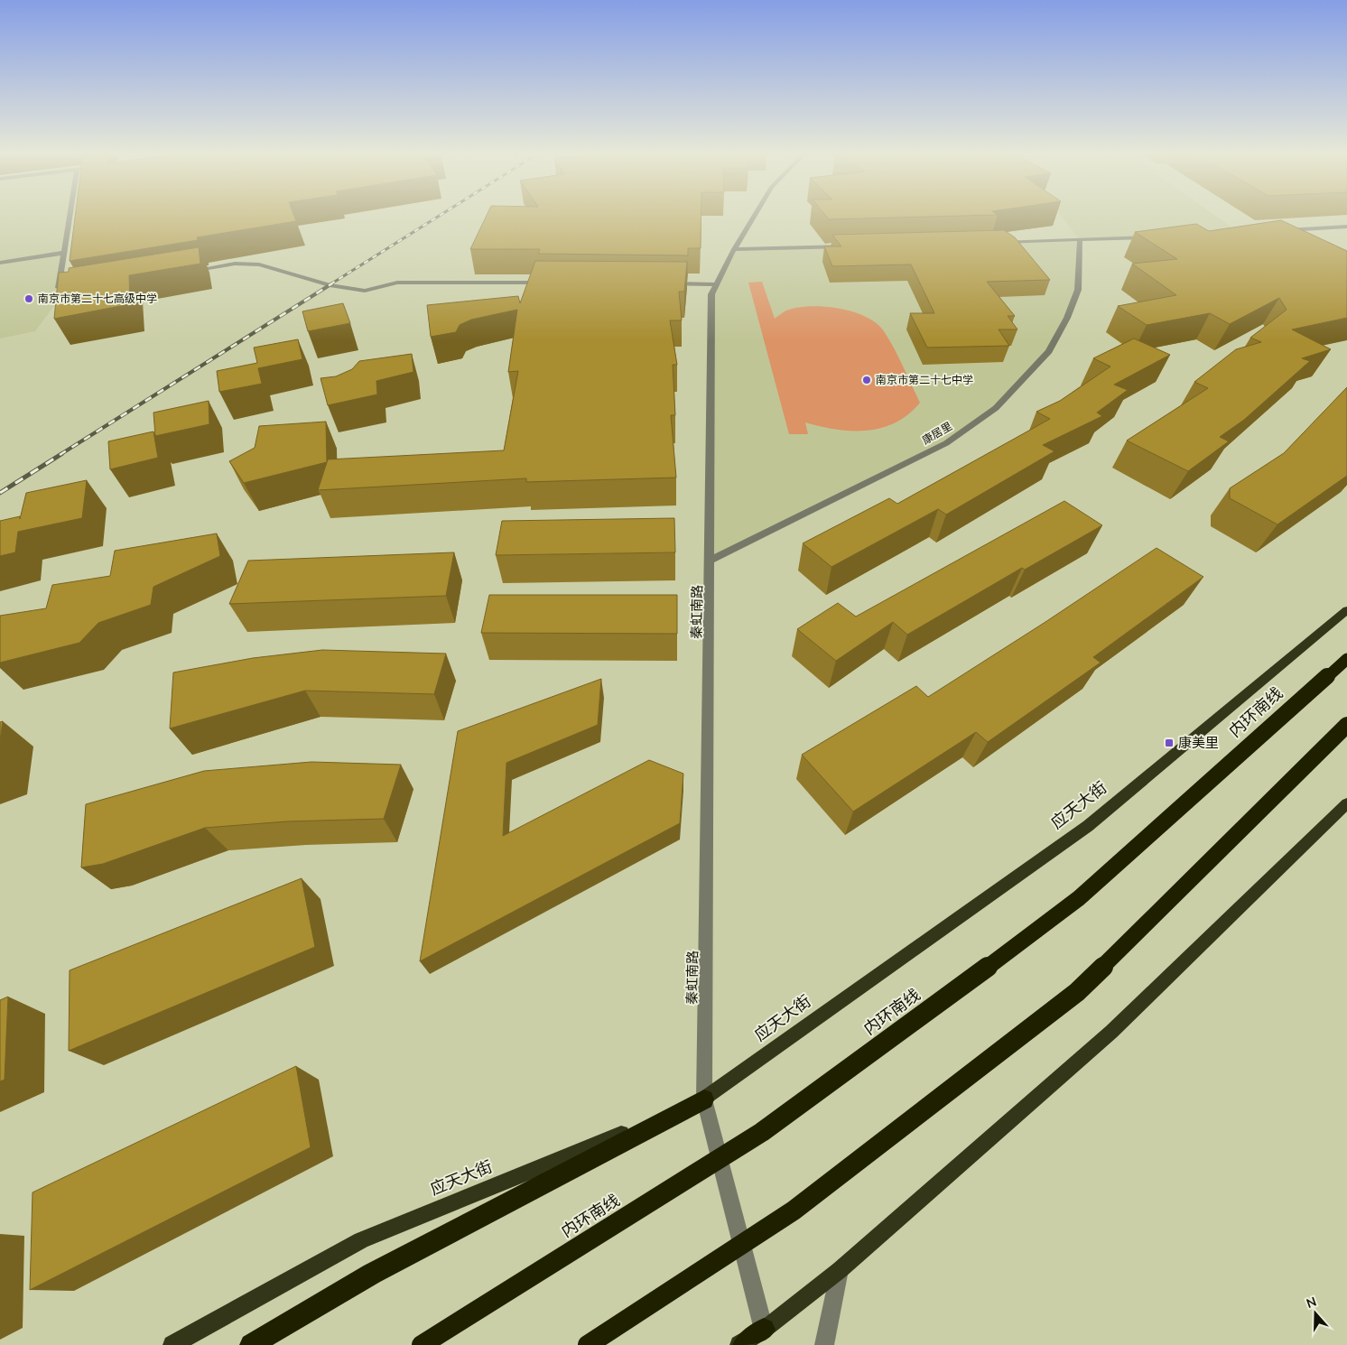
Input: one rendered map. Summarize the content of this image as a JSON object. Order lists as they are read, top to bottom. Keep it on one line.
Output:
{"streets":{"highway":["内环南线"],"main road":["应天大街"],"street":["康居里","秦虹南路"]},"crossings":[["康居里","秦虹南路"],["秦虹南路","应天大街"]],"places":{"other":["南京市第二十七高级中学","南京市第二十七中学"],"transit":["康美里"]},"north":"top"}
